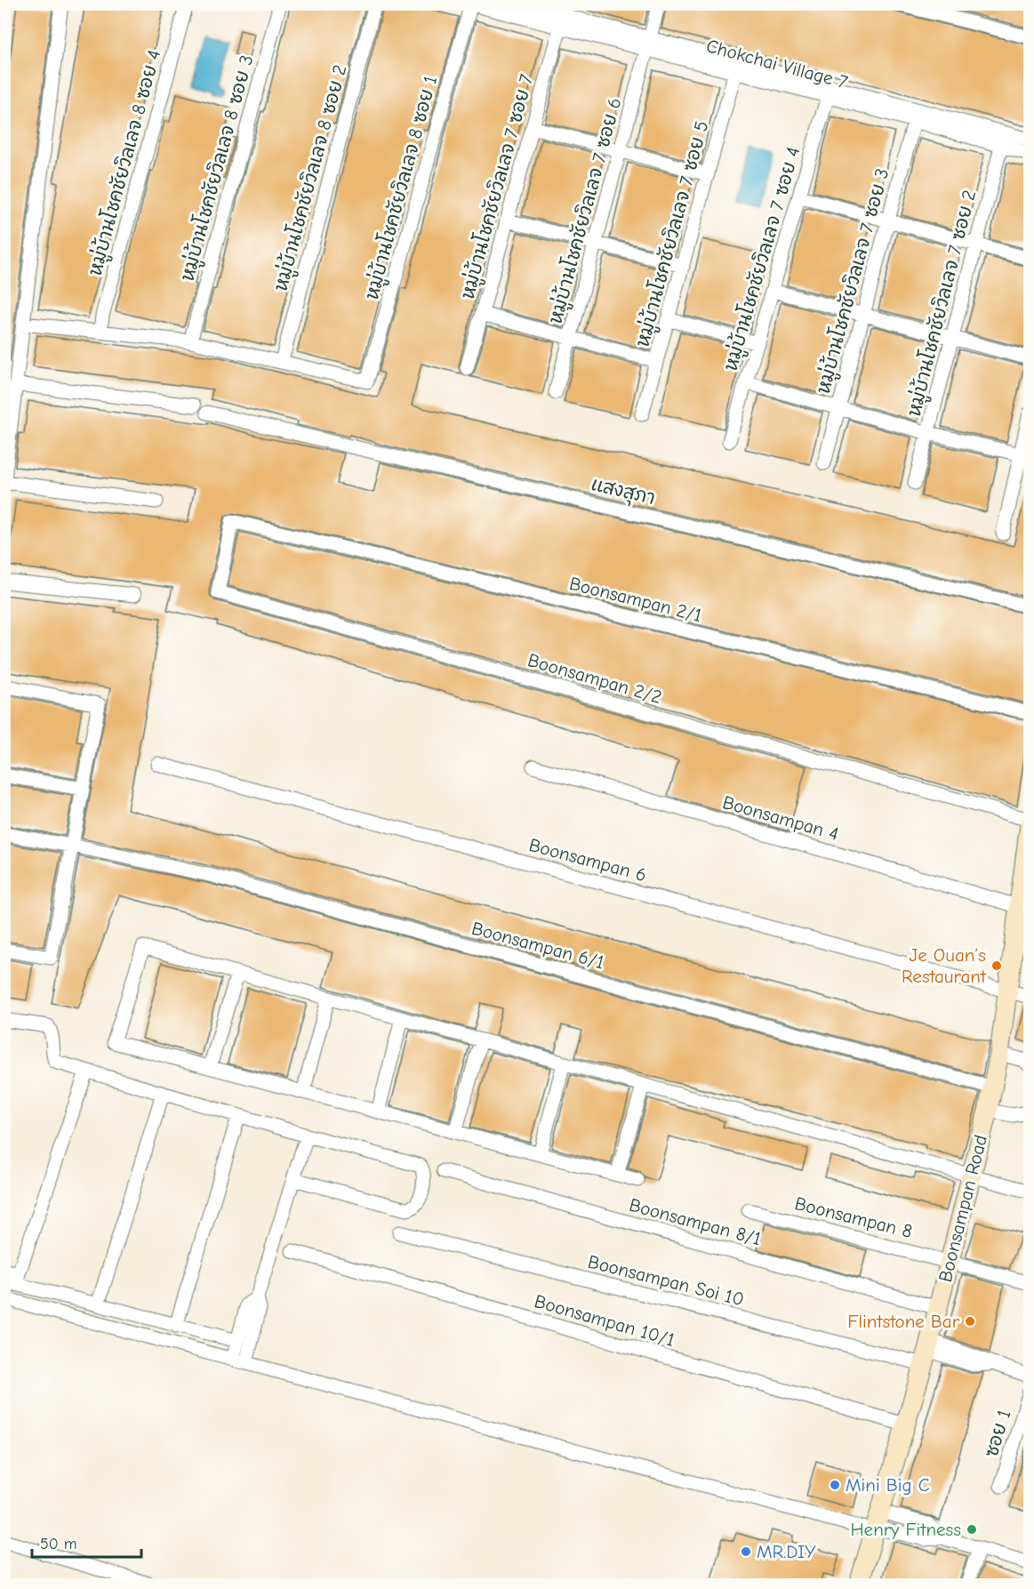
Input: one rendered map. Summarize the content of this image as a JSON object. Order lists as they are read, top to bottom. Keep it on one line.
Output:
{"streets":{"street":["Chokchai Village 7","หมู่บ้านโชคชัยวิลเลจ 8 ซอย 4","หมู่บ้านโชคชัยวิลเลจ 8 ซอย 3","หมู่บ้านโชคชัยวิลเลจ 8 ซอย 2","หมู่บ้านโชคชัยวิลเลจ 7 ซอย 7","หมู่บ้านโชคชัยวิลเลจ 8 ซอย 1","หมู่บ้านโชคชัยวิลเลจ 7 ซอย 6","หมู่บ้านโชคชัยวิลเลจ 7 ซอย 5","หมู่บ้านโชคชัยวิลเลจ 7 ซอย 4","หมู่บ้านโชคชัยวิลเลจ 7 ซอย 3","หมู่บ้านโชคชัยวิลเลจ 7 ซอย 2","แสงสุภา","Boonsampan 2/1","Boonsampan 2/2","Boonsampan 4","Boonsampan 6","Boonsampan 6/1","Boonsampan Road","Boonsampan 8","Boonsampan 8/1","Boonsampan Soi 10","Boonsampan 10/1","ซอย 1"]},"crossings":[["Chokchai Village 7","หมู่บ้านโชคชัยวิลเลจ 7 ซอย 7"],["Chokchai Village 7","หมู่บ้านโชคชัยวิลเลจ 8 ซอย 1"],["Chokchai Village 7","หมู่บ้านโชคชัยวิลเลจ 7 ซอย 6"],["Chokchai Village 7","หมู่บ้านโชคชัยวิลเลจ 7 ซอย 5"],["Chokchai Village 7","หมู่บ้านโชคชัยวิลเลจ 7 ซอย 4"],["Chokchai Village 7","หมู่บ้านโชคชัยวิลเลจ 7 ซอย 3"],["Chokchai Village 7","หมู่บ้านโชคชัยวิลเลจ 7 ซอย 2"],["หมู่บ้านโชคชัยวิลเลจ 8 ซอย 2","หมู่บ้านโชคชัยวิลเลจ 8 ซอย 1"],["Boonsampan 2/1","Boonsampan 2/2"],["Boonsampan 4","Boonsampan Road"],["Boonsampan 6","Boonsampan Road"],["Boonsampan 6/1","Boonsampan Road"],["Boonsampan Road","Boonsampan 8"],["Boonsampan Road","Boonsampan 8/1"],["Boonsampan Road","Boonsampan Soi 10"],["Boonsampan Road","Boonsampan 10/1"]],"places":["Je Ouan’s Restaurant","Flintstone Bar","Mini Big C","Henry Fitness","MR.DIY"],"scale_bar":"50 m"}
